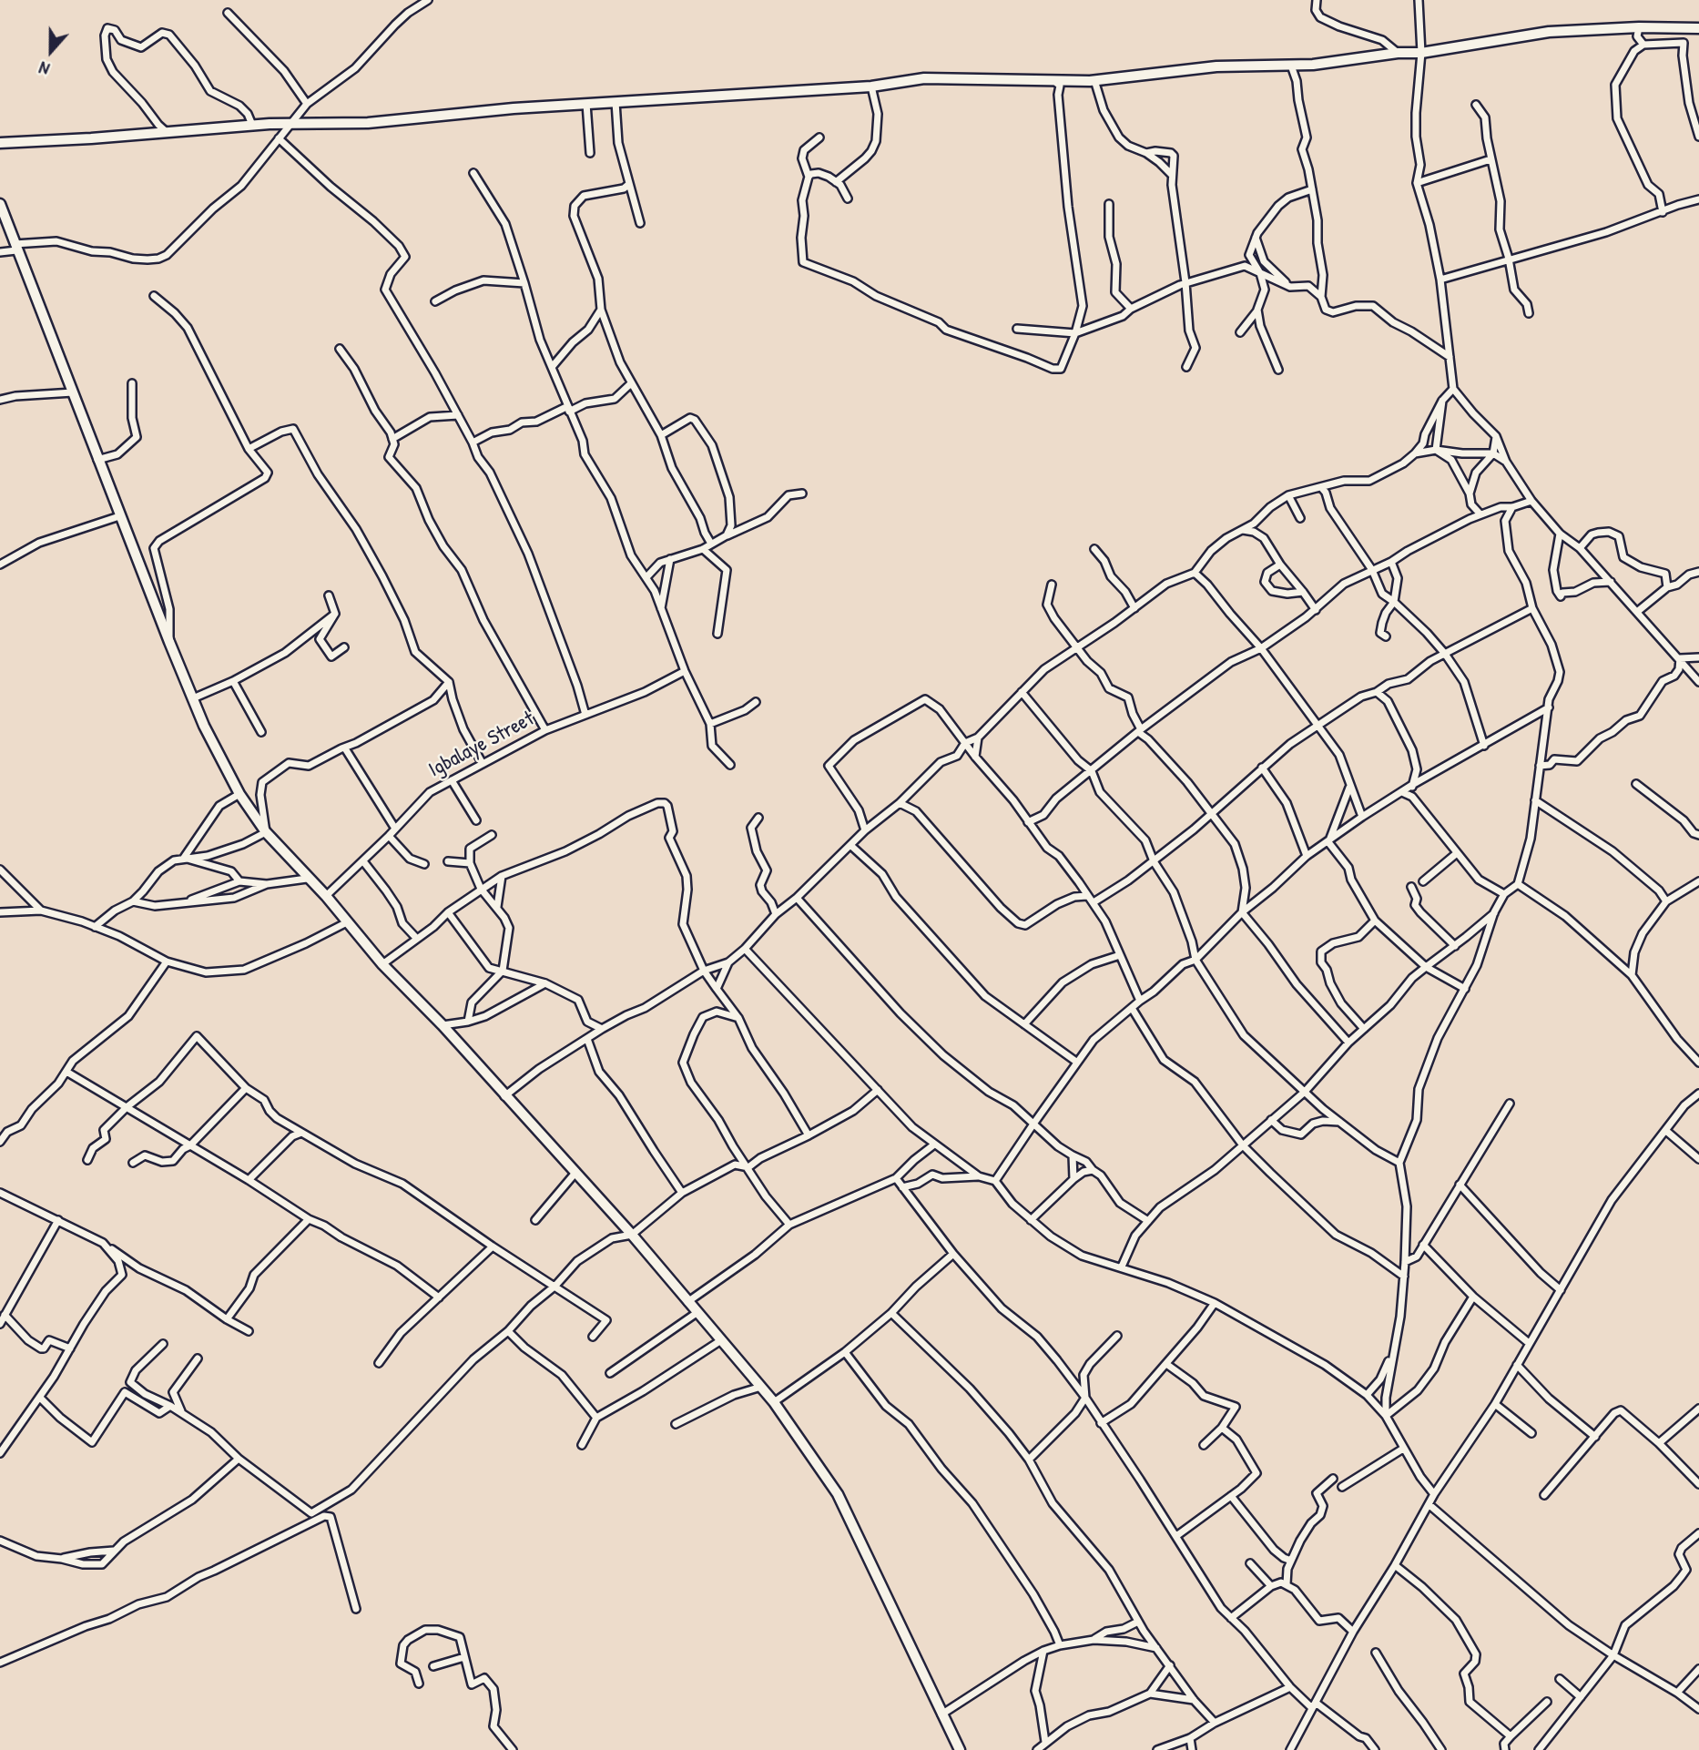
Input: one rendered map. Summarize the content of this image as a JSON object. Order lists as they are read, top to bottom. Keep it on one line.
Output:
{"streets":{"street":["Igbalaye Street"]},"north":"bottom"}
